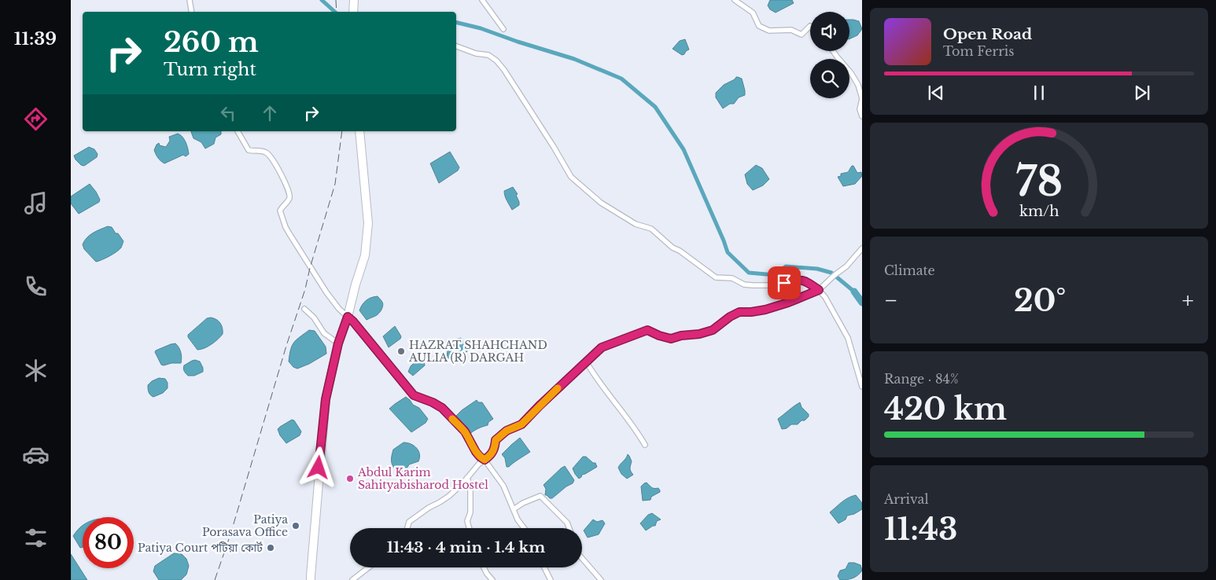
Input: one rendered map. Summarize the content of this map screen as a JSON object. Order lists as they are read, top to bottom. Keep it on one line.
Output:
{"places":["HAZRAT SHAHCHAND AULIA (R) DARGAH","Abdul Karim Sahityabisharod Hostel","Patiya Porasava Office","Patiya Court পটিয়া কোর্ট"],"page":{"tabs":"11:39","turn":["260 m","Turn right"],"song":["Open Road","Tom Ferris"],"tile":["Climate",["Range · 84%","420 km"],["Arrival","11:43"]],"heat":["−","20°","+"],"limit":"80","trip":"11:43 · 4 min · 1.4 km","gauge":["78","km/h"]}}
